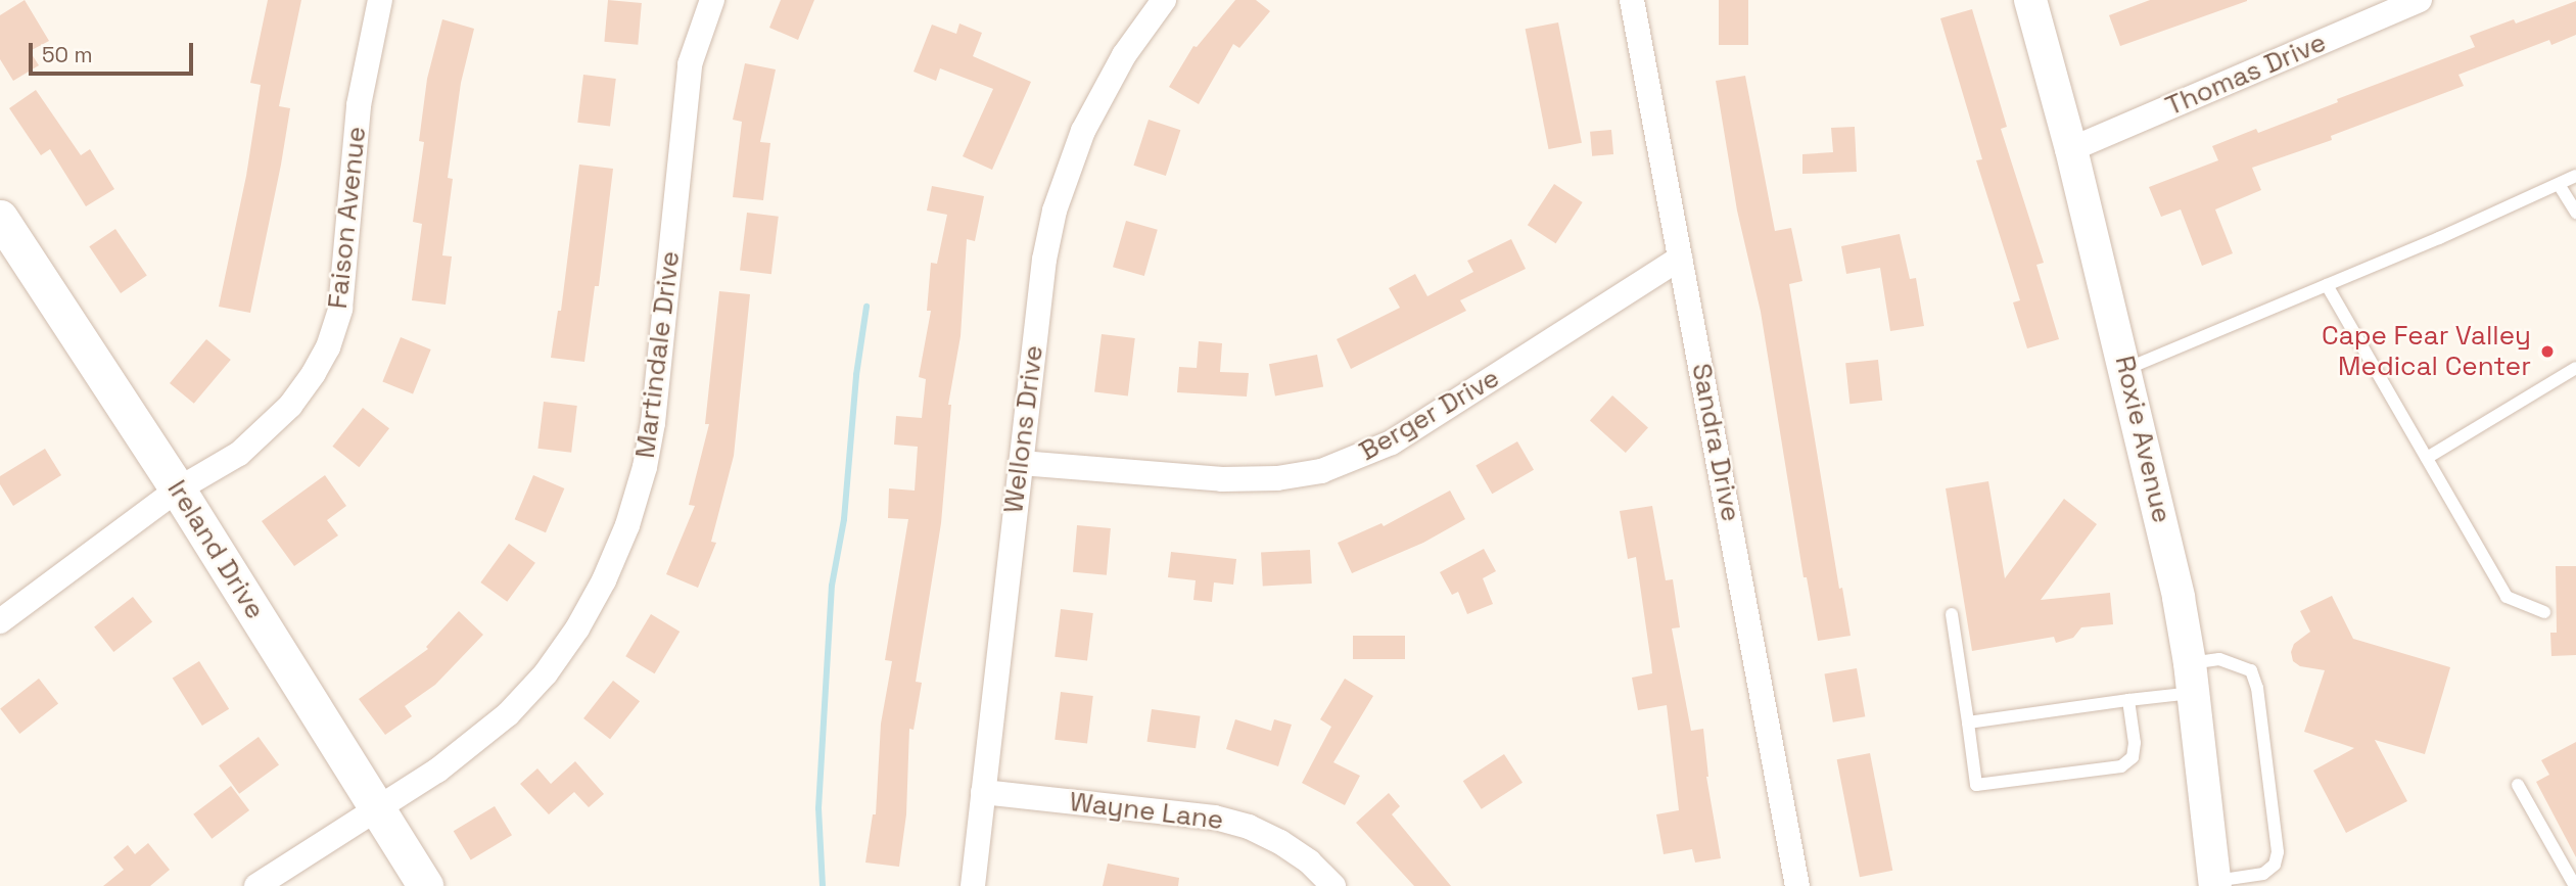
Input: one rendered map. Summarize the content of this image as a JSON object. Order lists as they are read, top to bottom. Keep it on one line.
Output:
{"streets":{"main road":["Ireland Drive"],"street":["Thomas Drive","Faison Avenue","Martindale Drive","Berger Drive","Wellons Drive","Roxie Avenue","Sandra Drive","Wayne Lane"]},"crossings":[["Thomas Drive","Roxie Avenue"],["Faison Avenue","Ireland Drive"],["Martindale Drive","Ireland Drive"],["Berger Drive","Wellons Drive"],["Berger Drive","Sandra Drive"],["Wellons Drive","Wayne Lane"]],"places":["Cape Fear Valley Medical Center"],"scale_bar":"50 m"}
